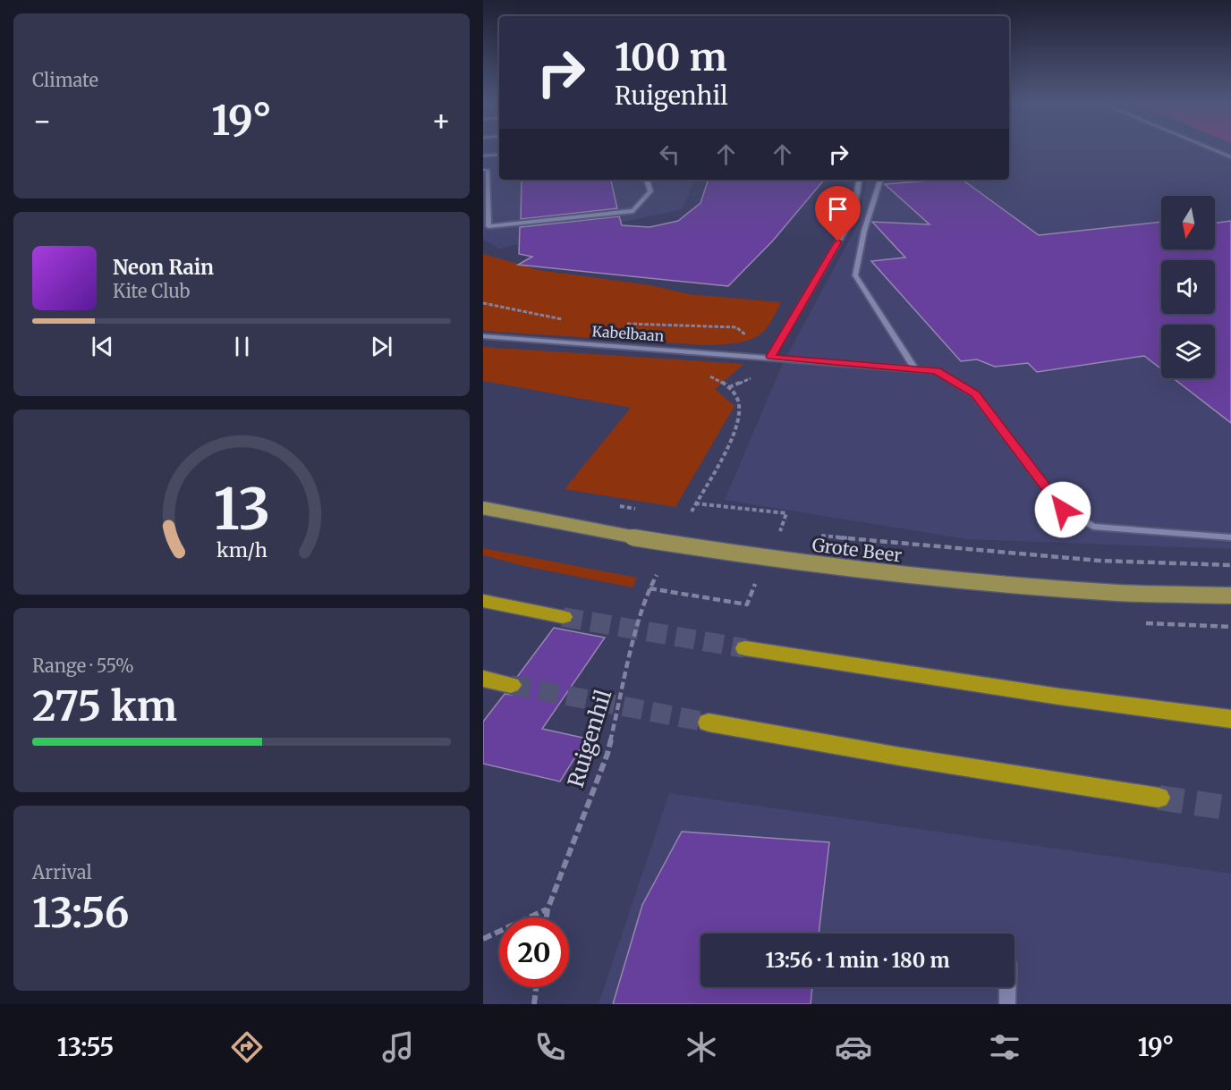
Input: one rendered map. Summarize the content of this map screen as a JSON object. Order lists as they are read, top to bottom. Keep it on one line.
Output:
{"streets":{"main road":["Grote Beer"],"street":["Kabelbaan"],"path":["Ruigenhil"]},"north":"bottom","page":{"tile":["Climate",["Range · 55%","275 km"],["Arrival","13:56"]],"turn":["100 m","Ruigenhil"],"heat":["−","19°","+"],"song":["Neon Rain","Kite Club"],"limit":"20","trip":"13:56 · 1 min · 180 m","tabs":["13:55","19°"],"gauge":["13","km/h"]}}
